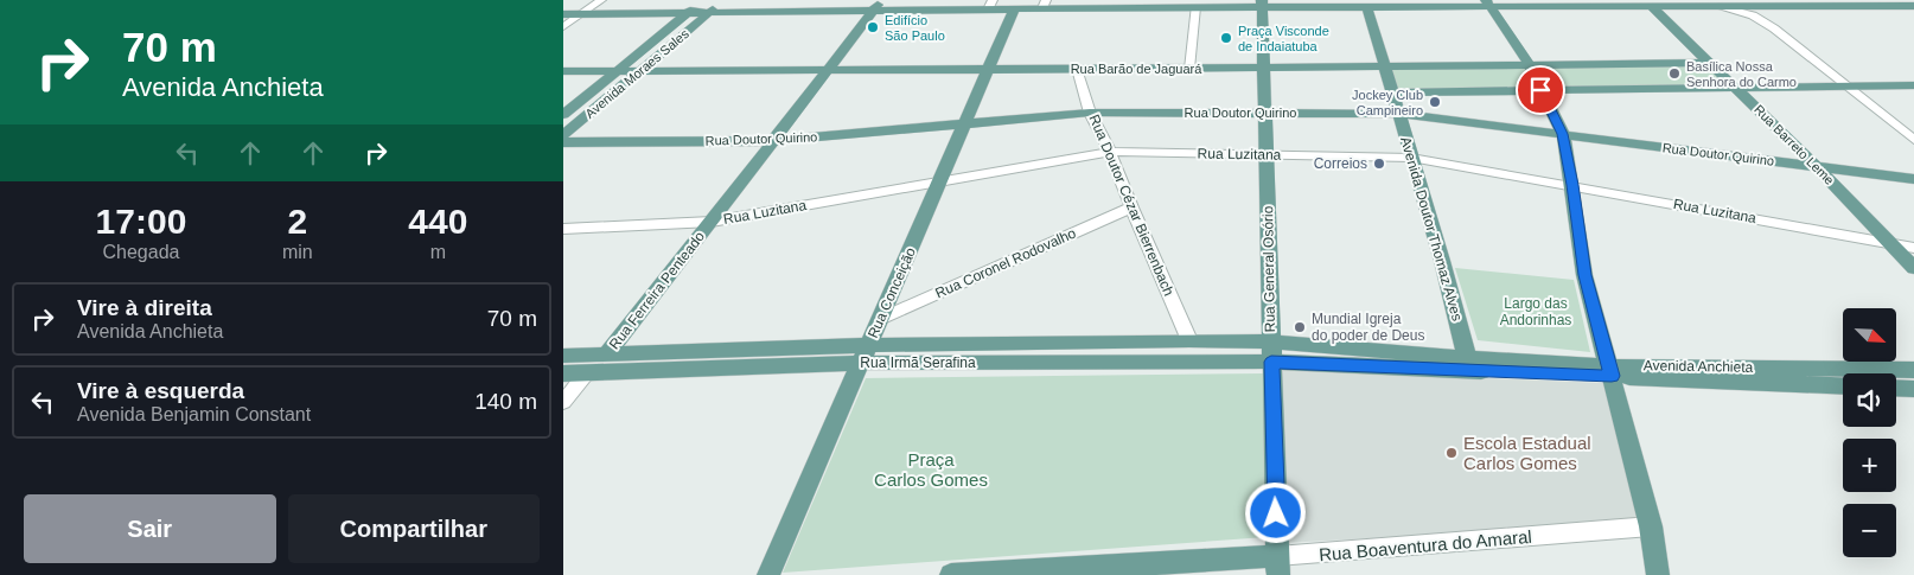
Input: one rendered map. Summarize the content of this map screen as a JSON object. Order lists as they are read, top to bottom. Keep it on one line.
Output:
{"streets":{"main road":["Rua Barão de Jaguará","Avenida Moraes Sales","Rua Doutor Quirino","Rua Barreto Leme","Avenida Doutor Thomaz Alves","Rua General Osório","Rua Ferreira Penteado","Rua Conceição","Rua Irmã Serafina","Avenida Anchieta","Rua Boaventura do Amaral"],"street":["Rua Luzitana","Rua Doutor Cézar Bierrenbach","Rua Coronel Rodovalho"]},"crossings":[["Rua Barão de Jaguará","Avenida Moraes Sales"],["Rua Barão de Jaguará","Rua Barreto Leme"],["Rua Barão de Jaguará","Rua Doutor Cézar Bierrenbach"],["Rua Barão de Jaguará","Avenida Doutor Thomaz Alves"],["Rua Barão de Jaguará","Rua General Osório"],["Rua Barão de Jaguará","Rua Ferreira Penteado"],["Rua Barão de Jaguará","Rua Conceição"],["Rua Doutor Quirino","Rua Barreto Leme"],["Rua Doutor Quirino","Rua Doutor Cézar Bierrenbach"],["Rua Doutor Quirino","Avenida Doutor Thomaz Alves"],["Rua Doutor Quirino","Rua General Osório"],["Rua Doutor Quirino","Rua Ferreira Penteado"],["Rua Doutor Quirino","Rua Conceição"],["Rua Barreto Leme","Rua Luzitana"],["Rua Luzitana","Rua Doutor Cézar Bierrenbach"],["Rua Luzitana","Avenida Doutor Thomaz Alves"],["Rua Luzitana","Rua General Osório"],["Rua Luzitana","Rua Ferreira Penteado"],["Rua Luzitana","Rua Conceição"],["Rua Doutor Cézar Bierrenbach","Rua Coronel Rodovalho"],["Rua Doutor Cézar Bierrenbach","Rua Irmã Serafina"],["Avenida Doutor Thomaz Alves","Avenida Anchieta"],["Rua Coronel Rodovalho","Rua Conceição"],["Rua General Osório","Rua Irmã Serafina"],["Rua General Osório","Avenida Anchieta"],["Rua General Osório","Rua Boaventura do Amaral"],["Rua Ferreira Penteado","Rua Irmã Serafina"],["Rua Conceição","Rua Irmã Serafina"],["Rua Irmã Serafina","Avenida Anchieta"]],"parks":["Largo das Andorinhas","Praça Carlos Gomes"],"places":["Edifício São Paulo","Praça Visconde de Indaiatuba","Basílica Nossa Senhora do Carmo","Jockey Club Campineiro","Correios","Mundial Igreja do poder de Deus","Escola Estadual Carlos Gomes"],"north":"bottom right","page":{"turn":["70 m","Avenida Anchieta"],"eta":["17:00","Chegada","2","min","440","m"],"list":[{"name":"Vire à direita","note":"Avenida Anchieta","value":"70 m"},{"name":"Vire à esquerda","note":"Avenida Benjamin Constant","value":"140 m"}],"map_buttons":["+","−"],"buttons":["Sair","Compartilhar"]}}
